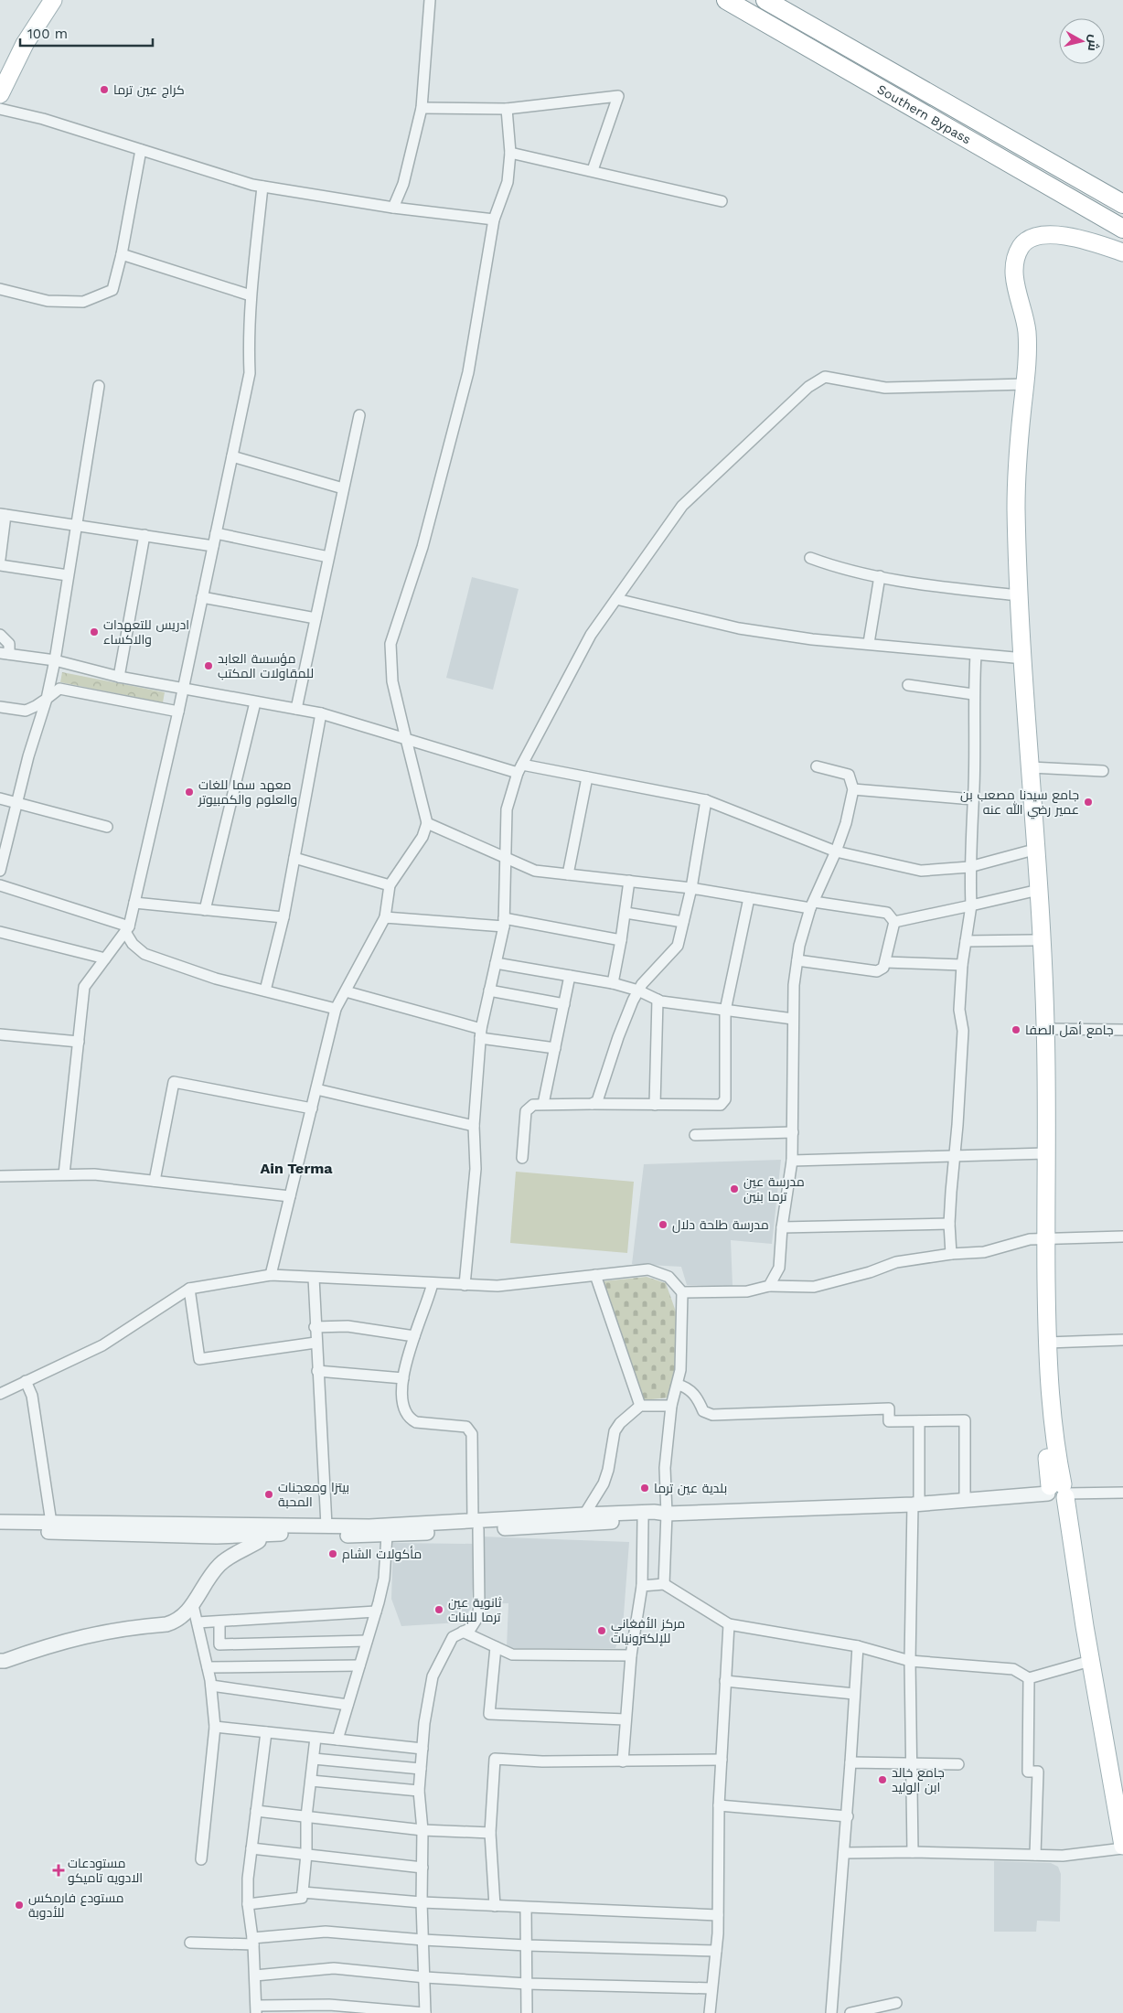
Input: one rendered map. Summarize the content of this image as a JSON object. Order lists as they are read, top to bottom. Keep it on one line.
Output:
{"streets":{"highway":["Southern Bypass"]},"districts":["Ain Terma"],"places":{"other":["كراج عين ترما","ادريس للتعهدات والاكساء","مؤسسة العابد للمقاولات المكتب","معهد سما للغات والعلوم والكمبيوتر","جامع سيدنا مصعب بن عمير رضي الله عنه","جامع أهل الصفا","مدرسة عين ترما بنين","مدرسة طلحة دلال","بلدية عين ترما","بيتزا ومعجنات المحبة","مأكولات الشام","ثانوية عين ترما للبنات","مركز الأفغاني للإلكترونيات","جامع خالد ابن الوليد","مستودع فارمكس للأدوبة"],"health":["مستودعات الادويه تاميكو"]},"scale_bar":"100 m","north":"right"}
